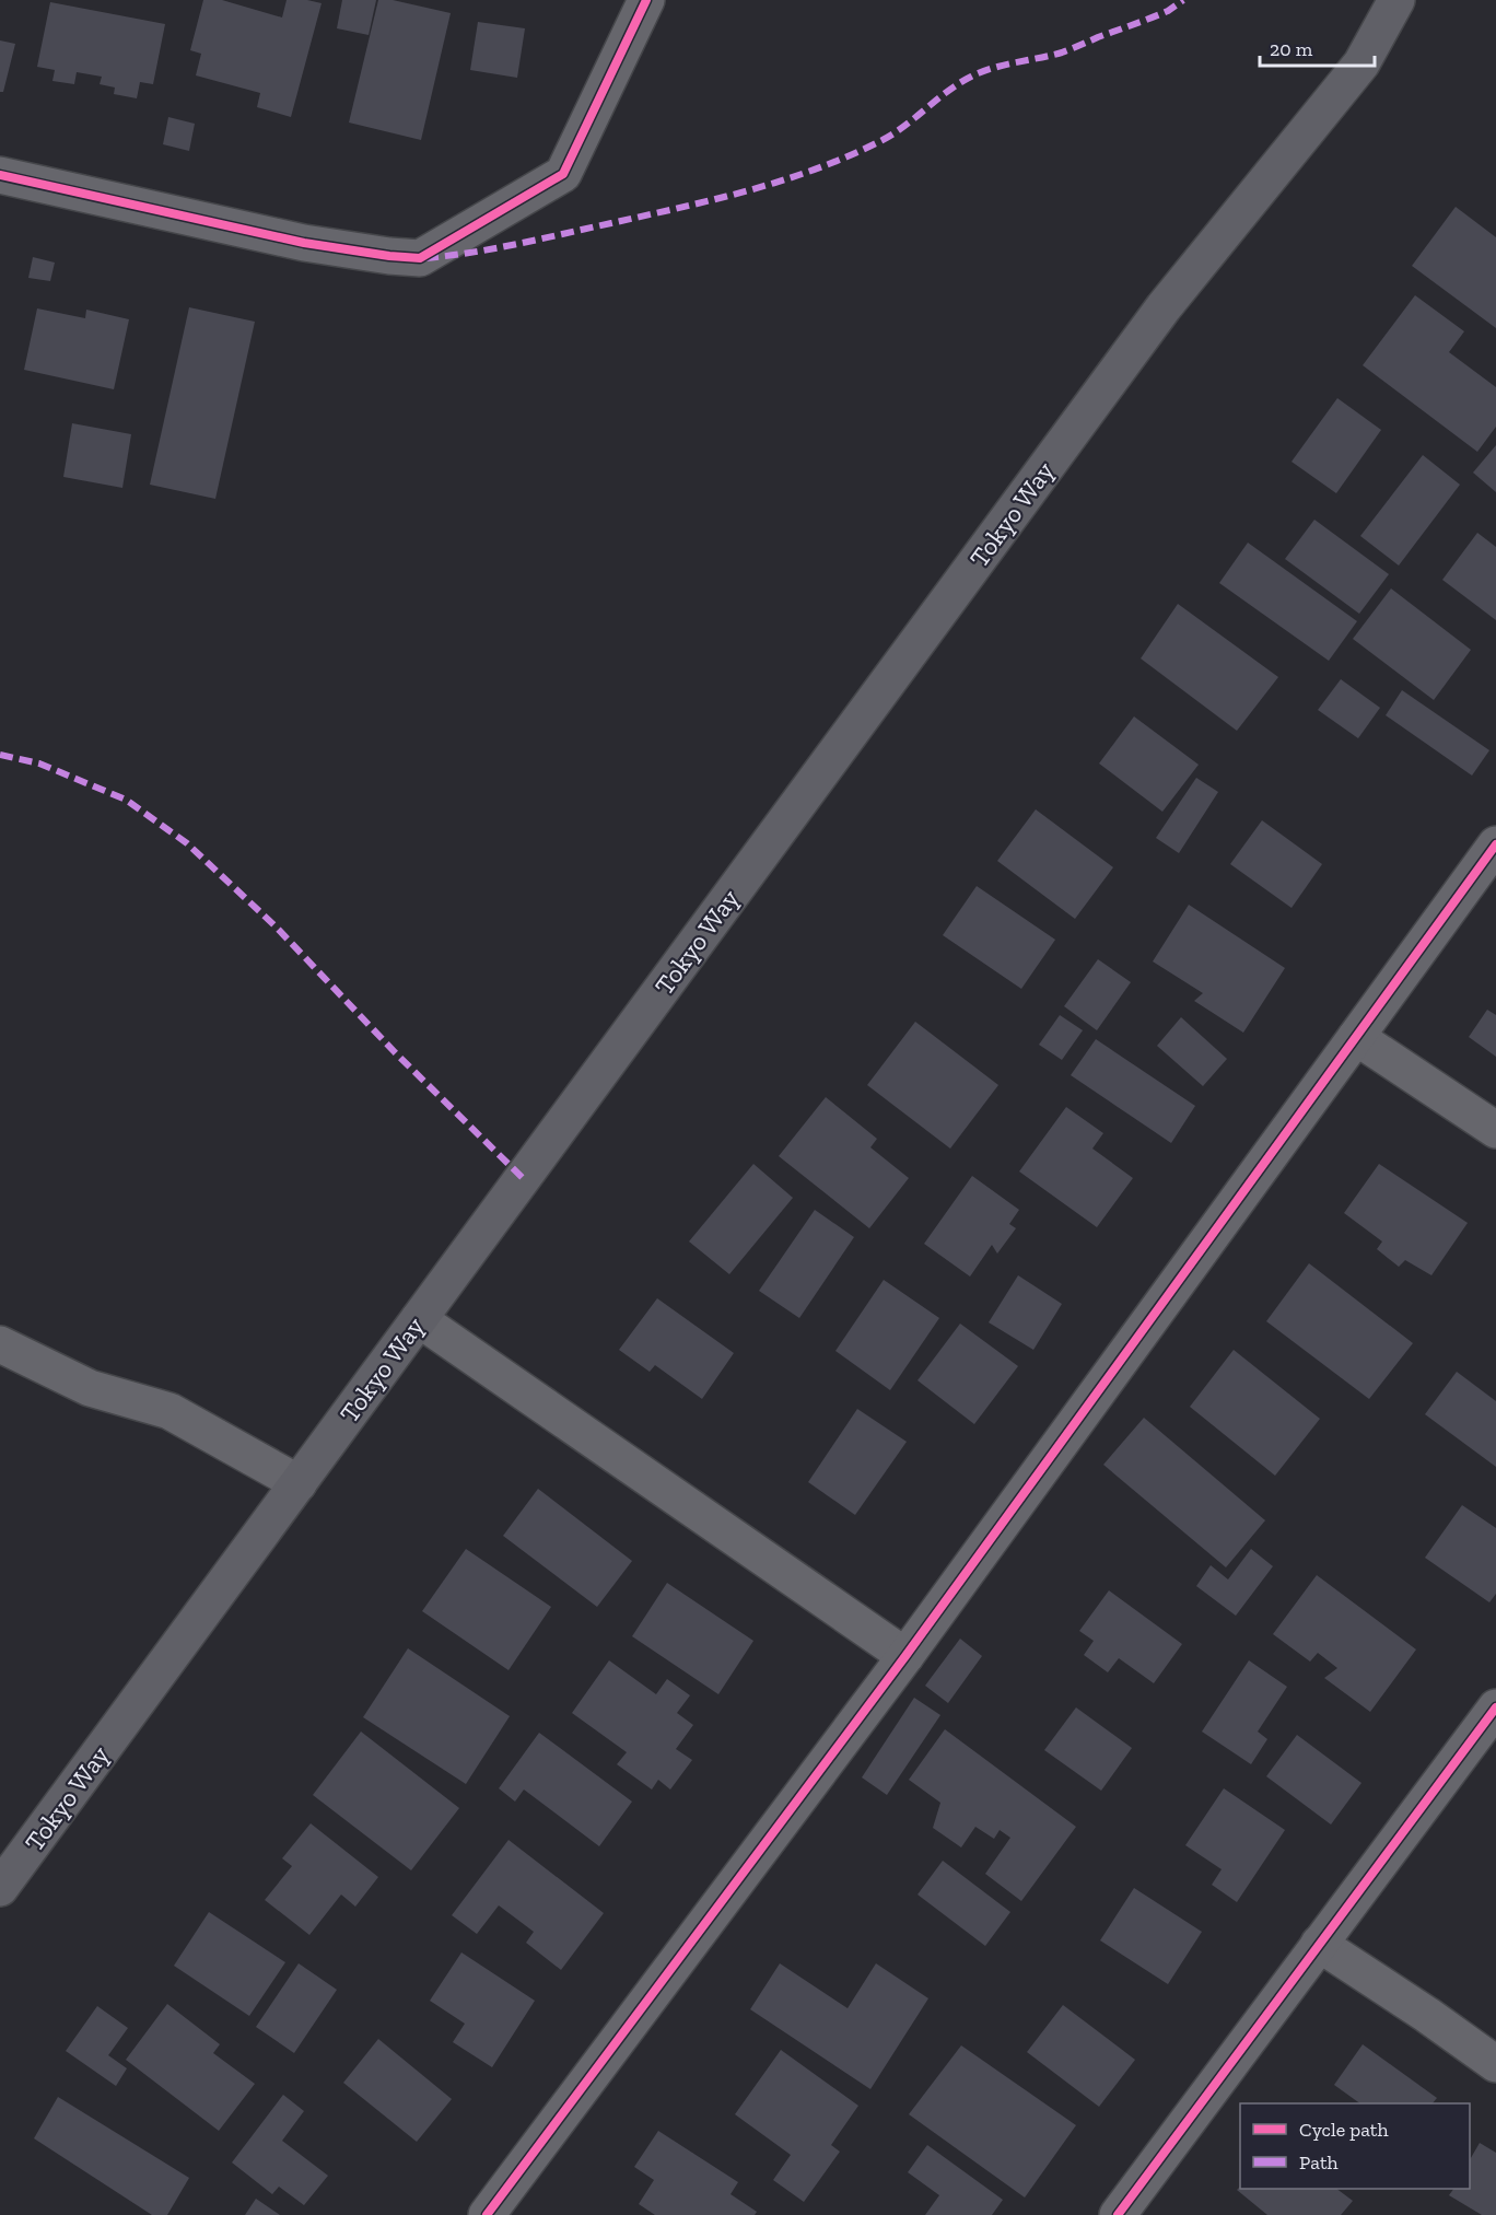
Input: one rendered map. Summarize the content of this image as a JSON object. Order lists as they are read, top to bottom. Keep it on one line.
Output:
{"streets":{"main road":["Tokyo Way"]},"legend":["Cycle path","Path"],"scale_bar":"20 m"}
